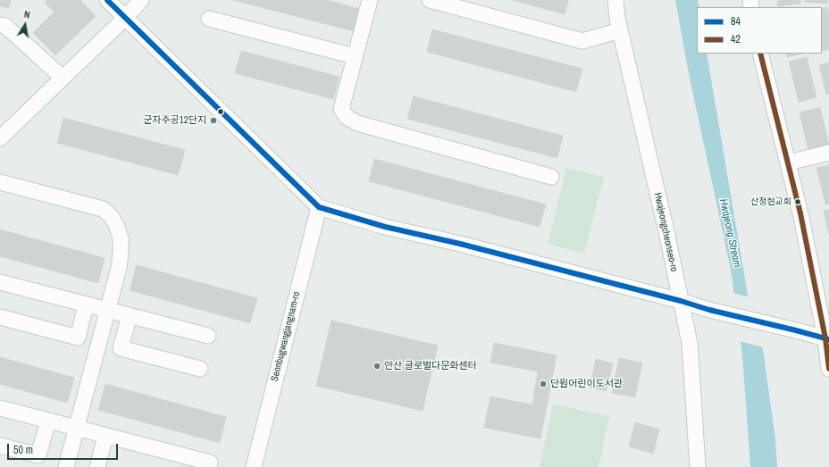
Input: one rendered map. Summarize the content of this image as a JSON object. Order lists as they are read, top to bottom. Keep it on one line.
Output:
{"streets":{"street":["Hwajeongcheonseo-ro","Seonbugwangjangnam-ro"]},"water":["Hwajeong Stream"],"places":["군자주공12단지","산정현교회","안산 글로벌다문화센터","단원어린이도서관"],"lines":["transit line 84","transit line 42"],"legend":["84","42"],"scale_bar":"50 m","north":"top"}
